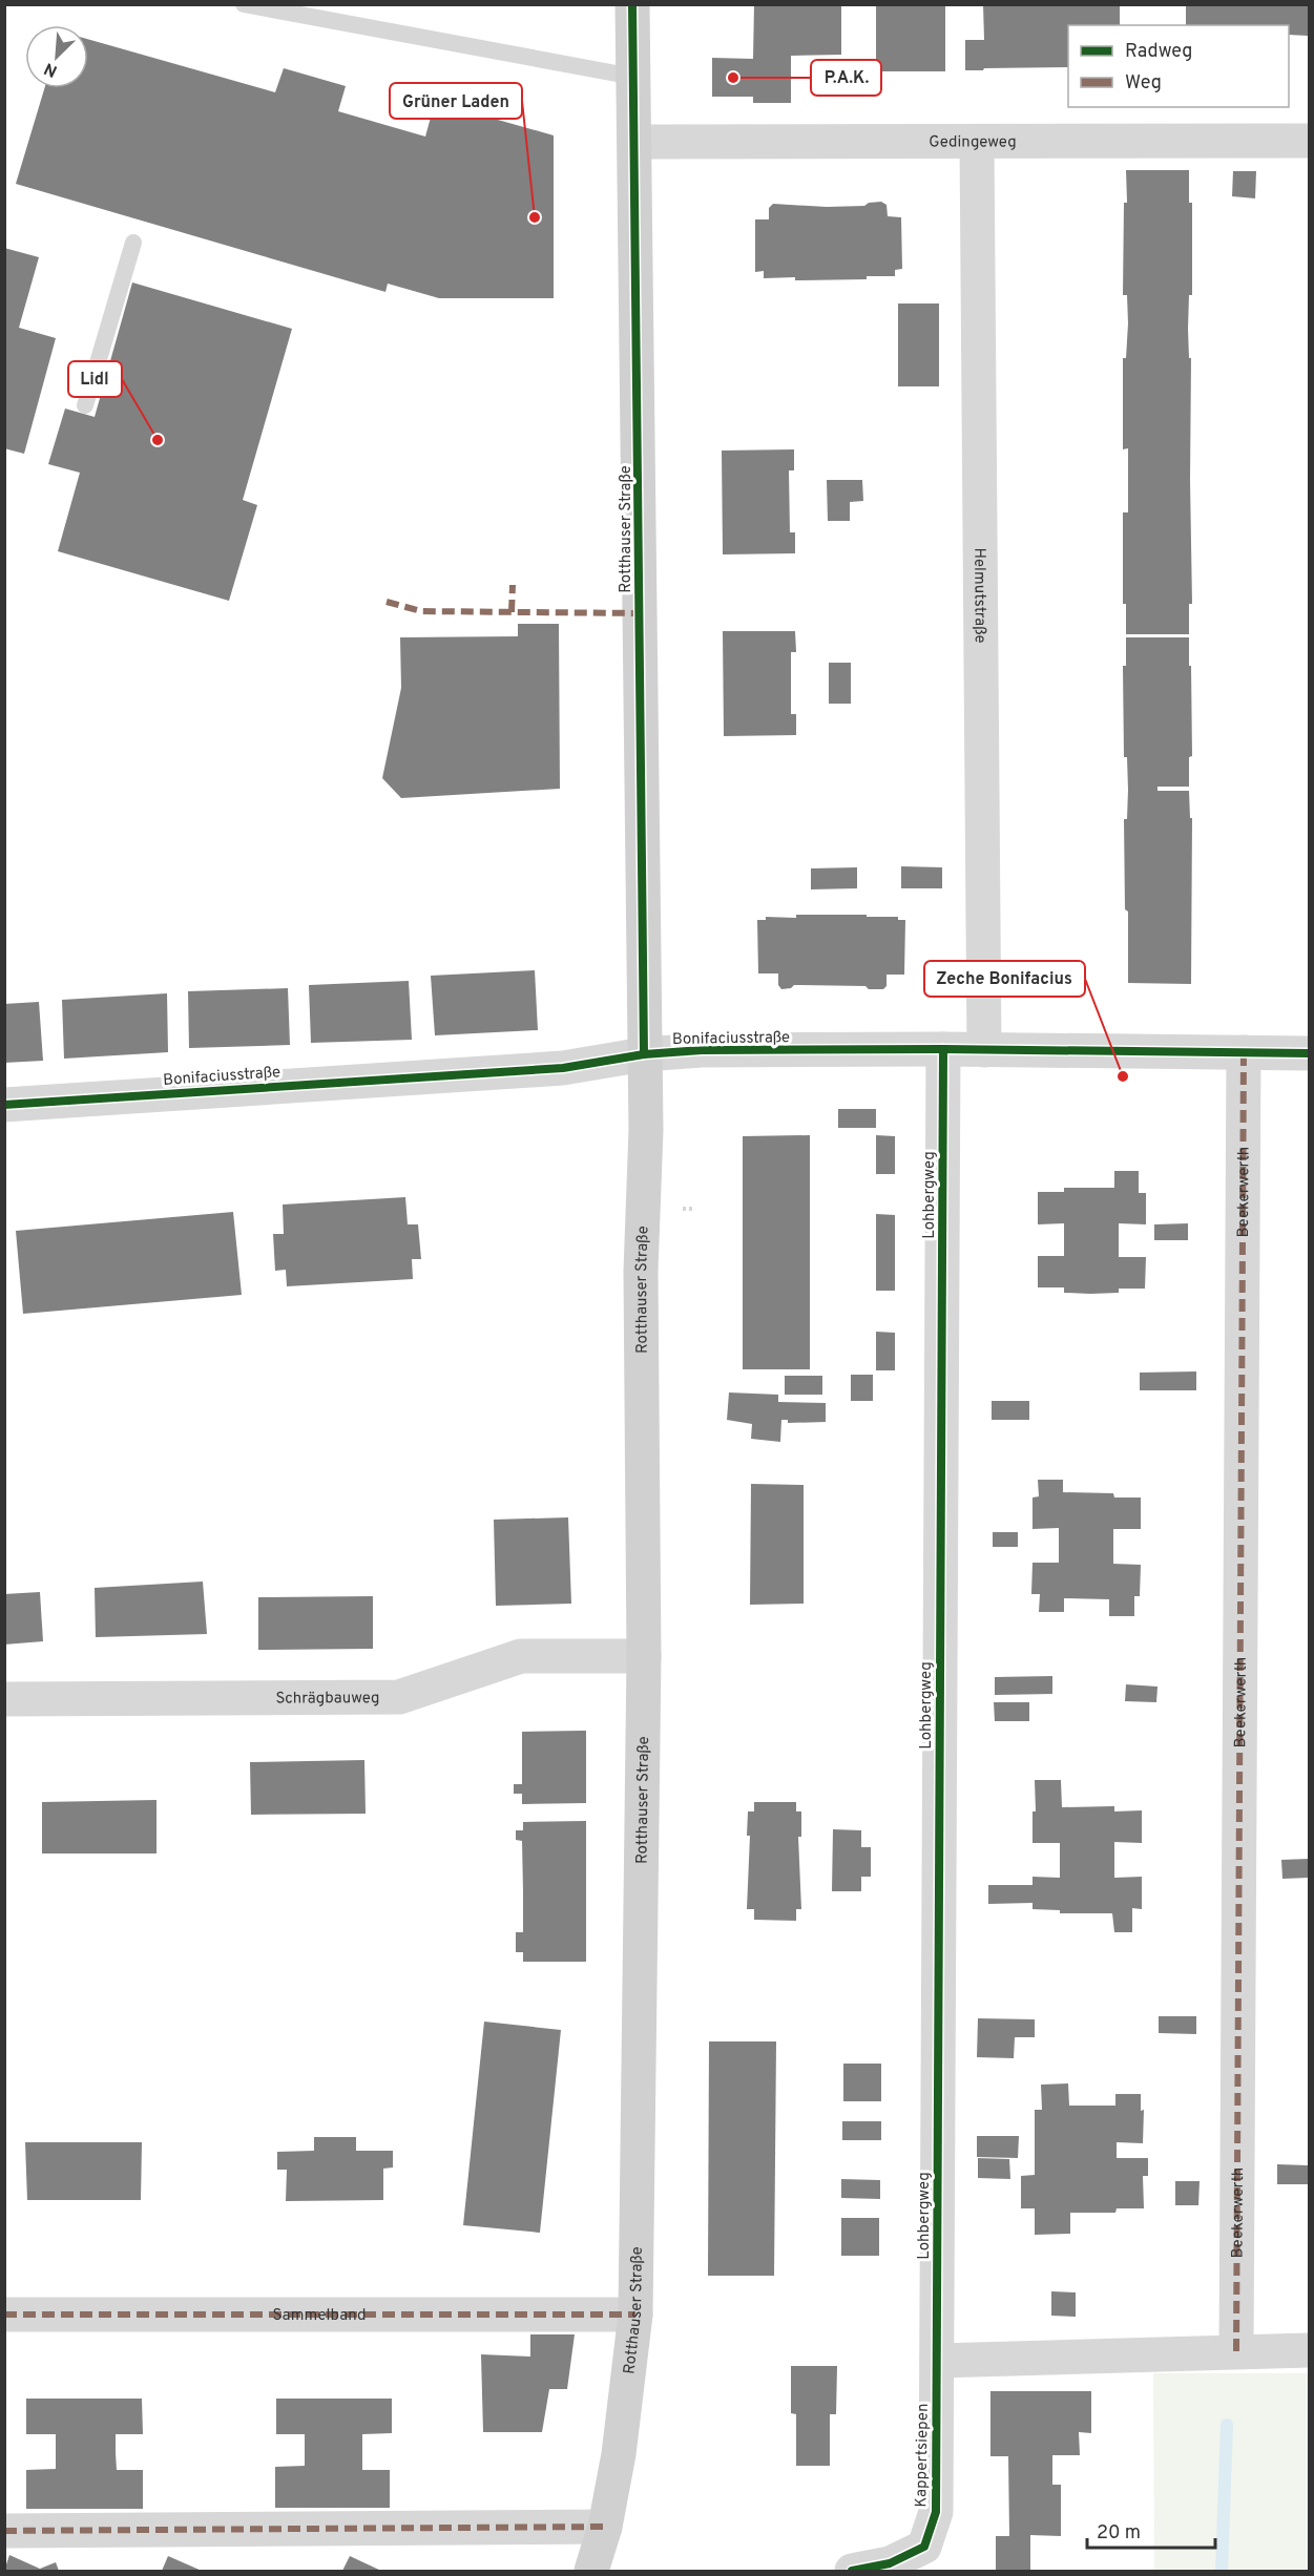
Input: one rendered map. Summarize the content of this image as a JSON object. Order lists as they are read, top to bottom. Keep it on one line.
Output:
{"streets":{"main road":["Rotthauser Straße"],"street":["Gedingeweg","Helmutstraße","Bonifaciusstraße","Beekerwerth","Lohbergweg","Schrägbauweg","Sammelband","Kappertsiepen"]},"crossings":[["Gedingeweg","Rotthauser Straße"],["Gedingeweg","Helmutstraße"],["Rotthauser Straße","Bonifaciusstraße"],["Rotthauser Straße","Schrägbauweg"],["Rotthauser Straße","Sammelband"],["Helmutstraße","Bonifaciusstraße"],["Bonifaciusstraße","Beekerwerth"],["Bonifaciusstraße","Lohbergweg"],["Lohbergweg","Kappertsiepen"]],"places":["P.A.K.","Grüner Laden","Lidl","Zeche Bonifacius"],"legend":["Radweg","Weg"],"scale_bar":"20 m","north":"bottom left"}
